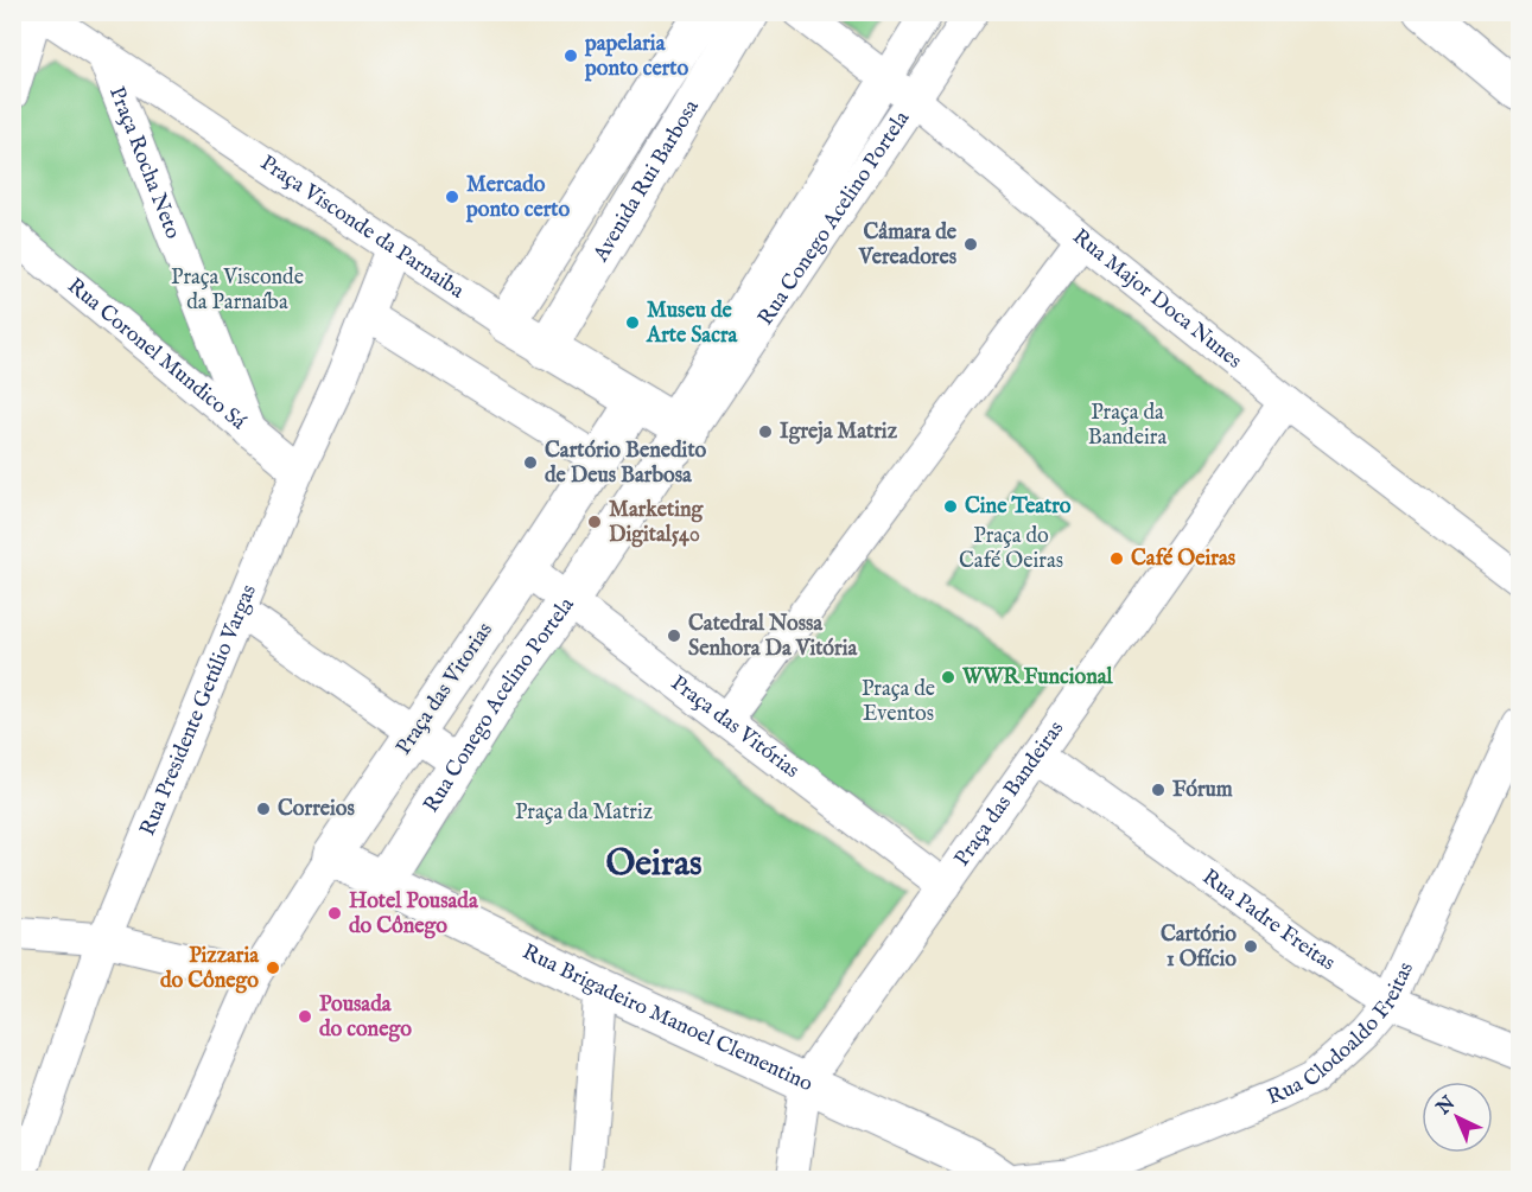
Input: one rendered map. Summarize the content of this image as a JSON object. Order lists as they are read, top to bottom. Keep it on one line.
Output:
{"streets":{"main road":["Avenida Rui Barbosa","Rua Conego Acelino Portela","Praça Visconde da Parnaiba","Praça das Vitorias","Rua Brigadeiro Manoel Clementino"],"street":["Praça Rocha Neto","Rua Major Doca Nunes","Rua Coronel Mundico Sá","Rua Presidente Getúlio Vargas","Praça das Vitórias","Praça das Bandeiras","Rua Padre Freitas","Rua Clodoaldo Freitas"]},"crossings":[["Praça Rocha Neto","Praça Visconde da Parnaiba"],["Praça Rocha Neto","Rua Coronel Mundico Sá"],["Avenida Rui Barbosa","Praça Visconde da Parnaiba"],["Rua Conego Acelino Portela","Praça Visconde da Parnaiba"],["Rua Conego Acelino Portela","Rua Major Doca Nunes"],["Rua Conego Acelino Portela","Praça das Vitórias"],["Rua Conego Acelino Portela","Rua Brigadeiro Manoel Clementino"],["Praça Visconde da Parnaiba","Praça das Vitorias"],["Praça Visconde da Parnaiba","Rua Presidente Getúlio Vargas"],["Rua Major Doca Nunes","Praça das Bandeiras"],["Rua Coronel Mundico Sá","Rua Presidente Getúlio Vargas"],["Praça das Vitorias","Praça das Vitórias"],["Praça das Vitorias","Rua Brigadeiro Manoel Clementino"],["Praça das Vitórias","Praça das Bandeiras"],["Praça das Bandeiras","Rua Padre Freitas"],["Praça das Bandeiras","Rua Brigadeiro Manoel Clementino"],["Rua Padre Freitas","Rua Clodoaldo Freitas"]],"districts":["Oeiras"],"parks":["Praça Visconde da Parnaíba","Praça da Bandeira","Praça do Café Oeiras","Praça de Eventos","Praça da Matriz"],"places":["papelaria ponto certo","Mercado ponto certo","Câmara de Vereadores","Museu de Arte Sacra","Igreja Matriz","Cartório Benedito de Deus Barbosa","Cine Teatro","Marketing Digital540","Café Oeiras","Catedral Nossa Senhora Da Vitória","WWR Funcional","Fórum","Correios","Hotel Pousada do Cônego","Cartório 1 Ofício","Pizzaria do Cônego","Pousada do conego"],"north":"top left"}
